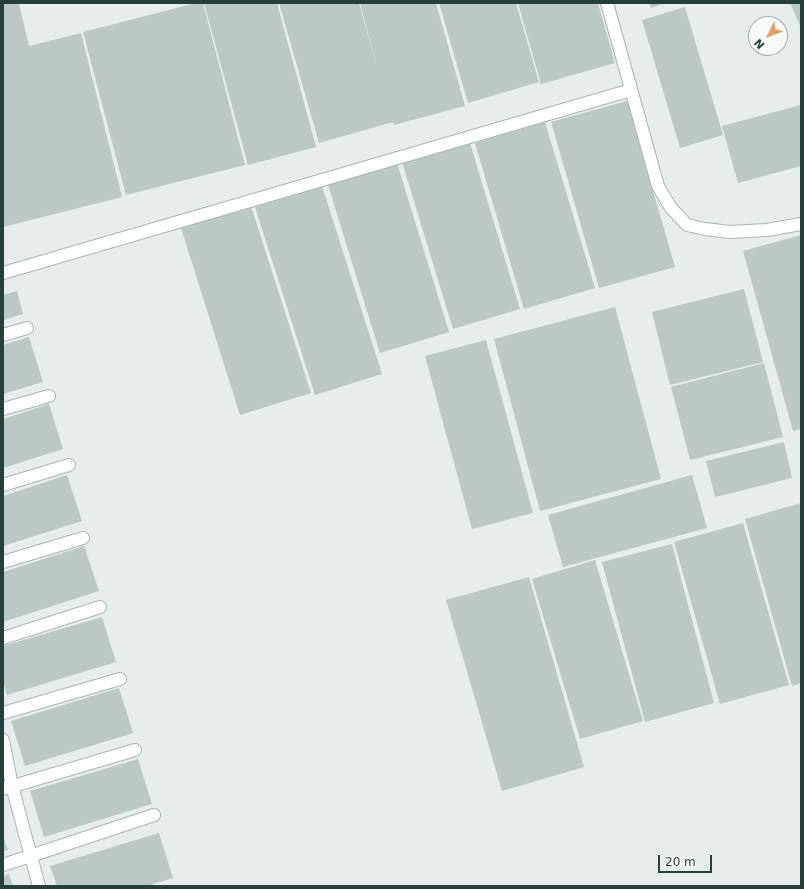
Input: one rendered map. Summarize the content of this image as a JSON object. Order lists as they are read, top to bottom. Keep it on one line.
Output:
{"scale_bar":"20 m","north":"bottom left"}
